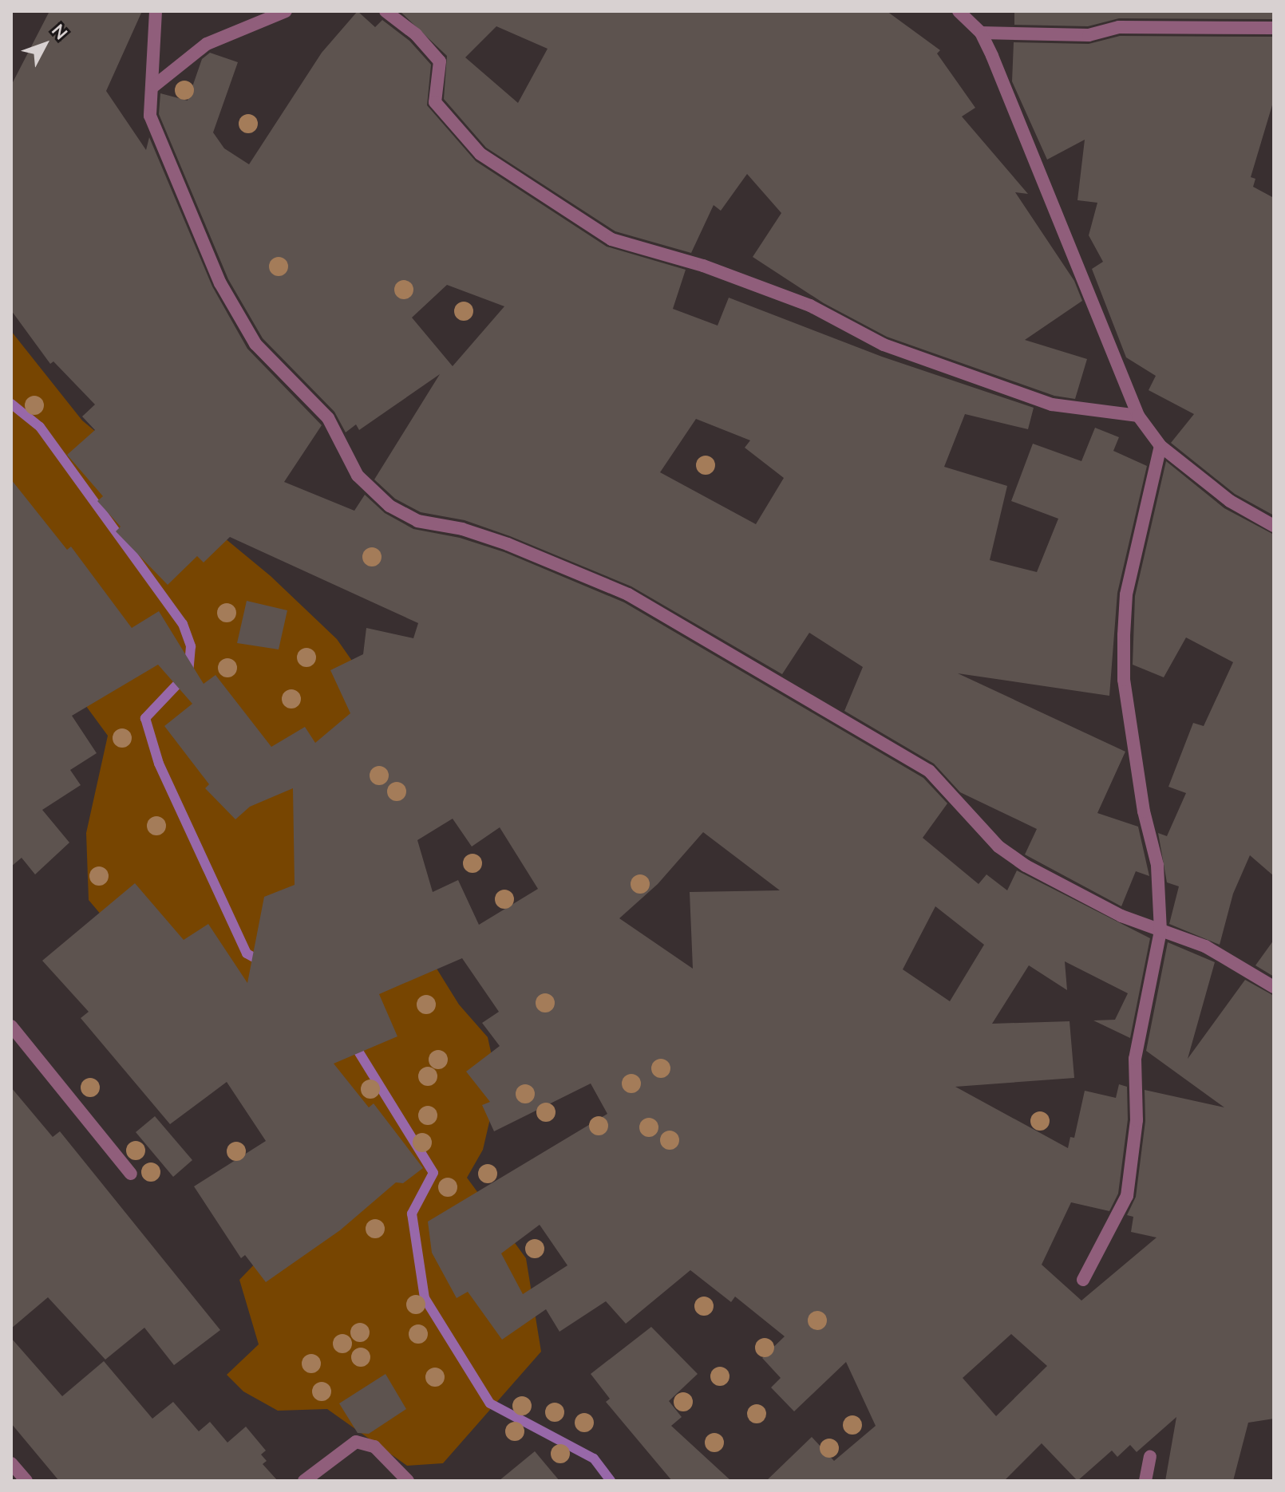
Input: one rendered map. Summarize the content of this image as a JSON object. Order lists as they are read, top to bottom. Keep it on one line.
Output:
{"north":"top right"}
